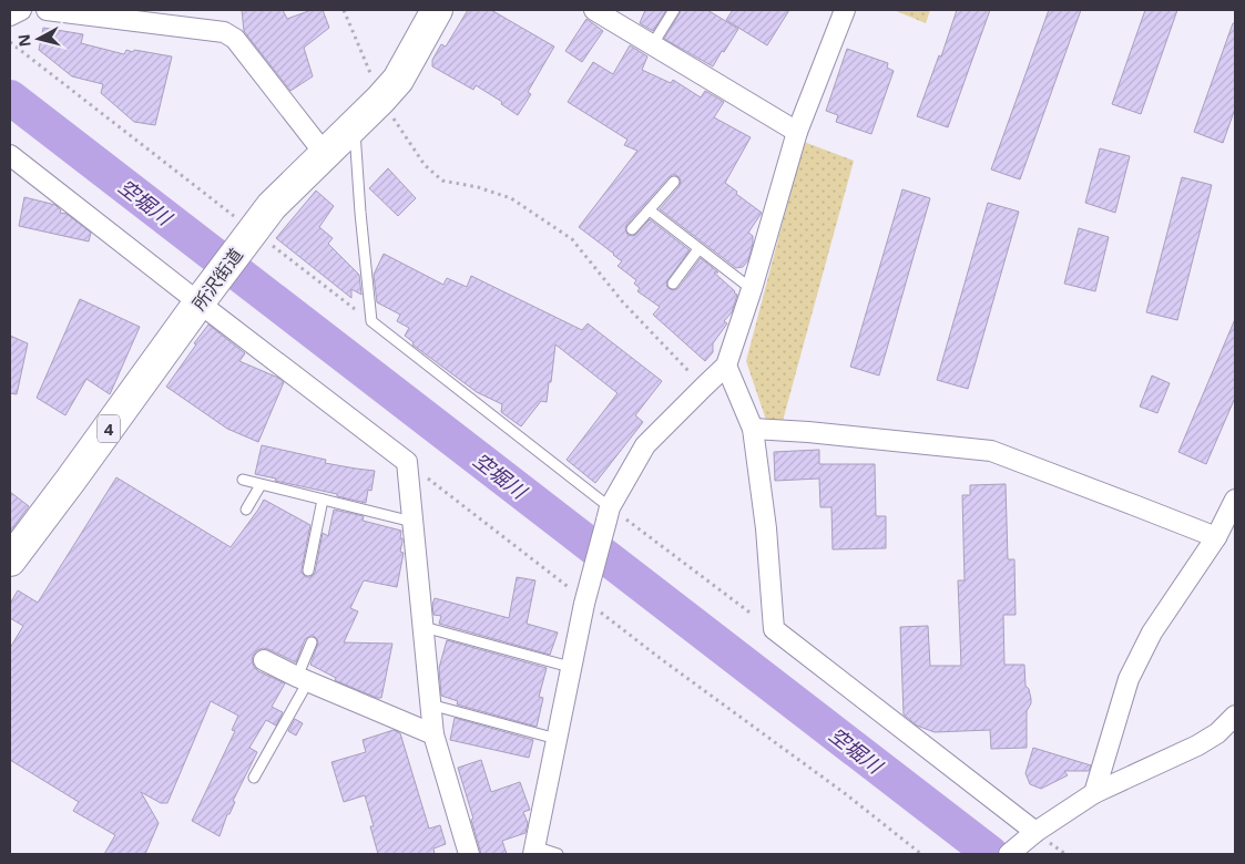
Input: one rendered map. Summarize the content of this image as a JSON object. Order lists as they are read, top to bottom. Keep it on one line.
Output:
{"streets":{"main road":["所沢街道","4"]},"water":["空堀川"],"north":"left"}
